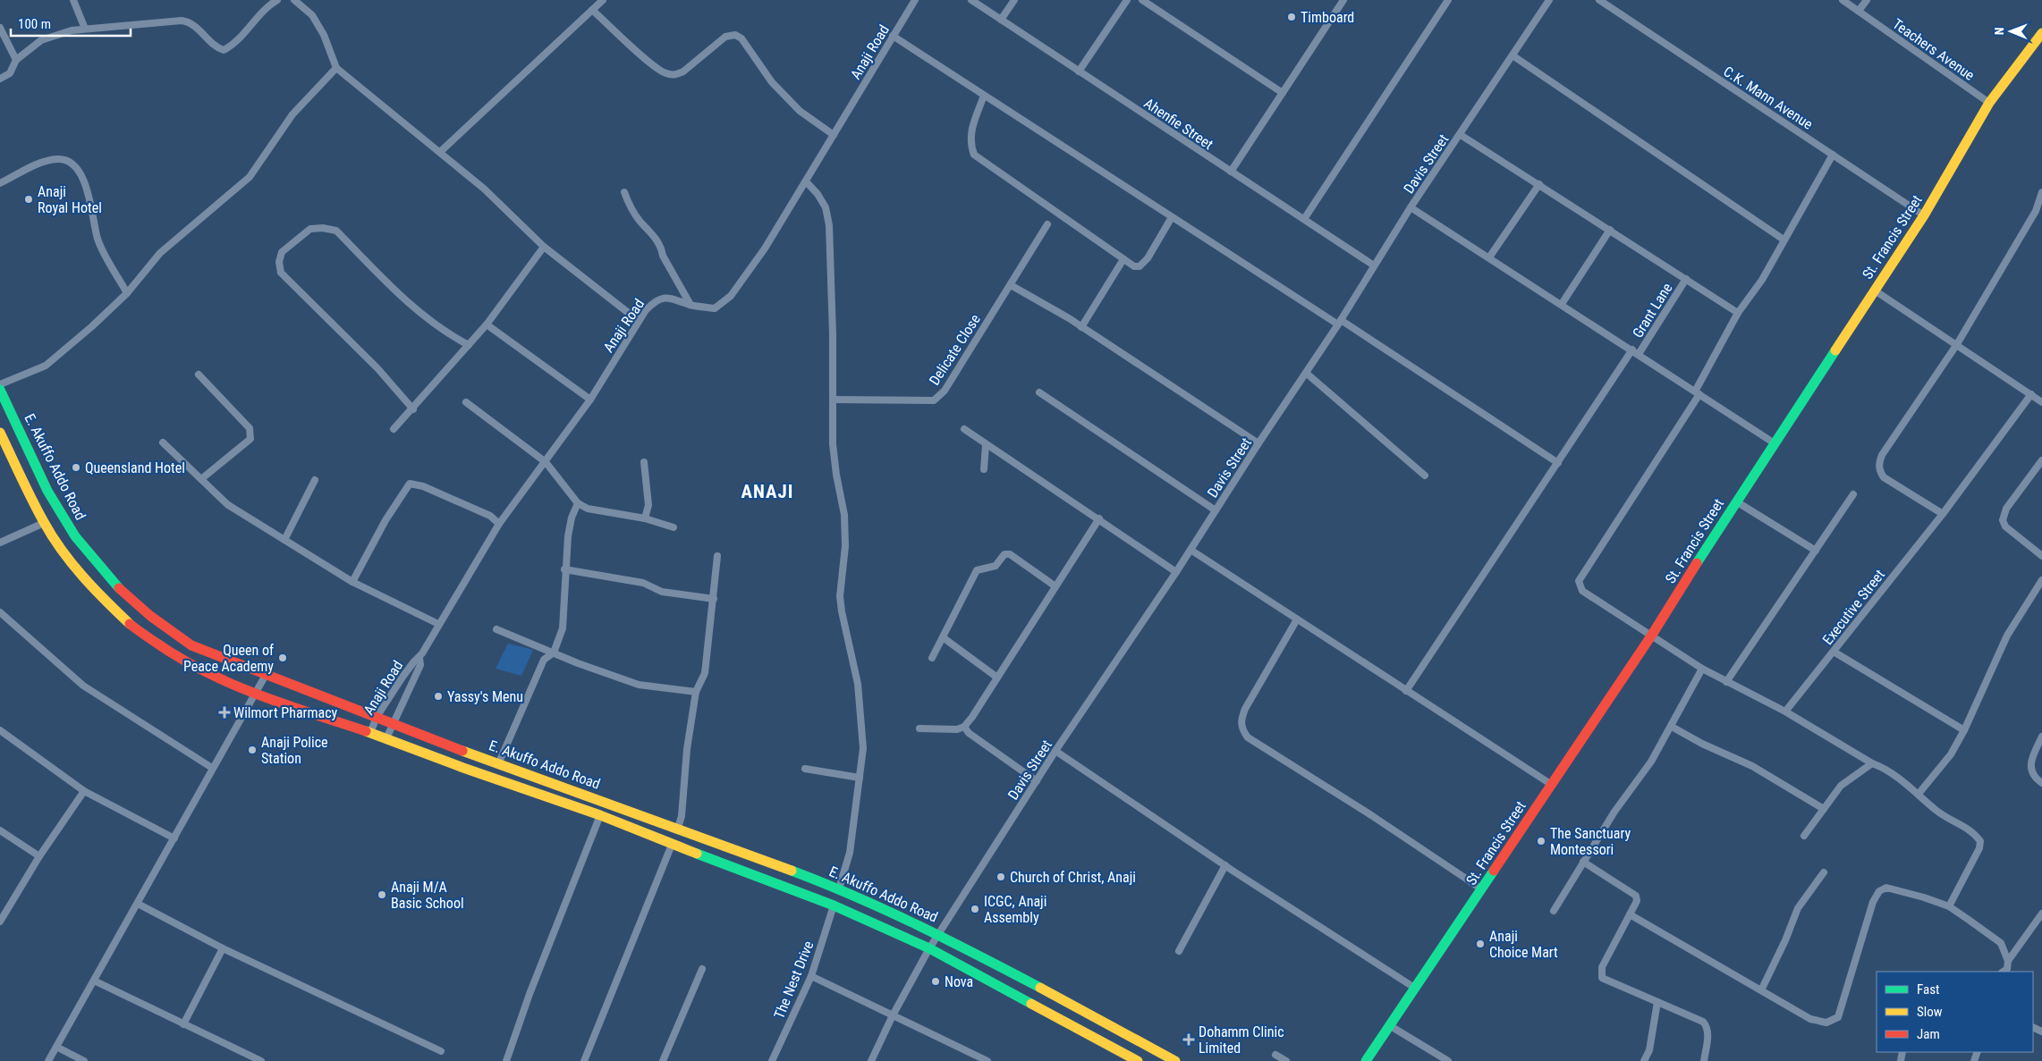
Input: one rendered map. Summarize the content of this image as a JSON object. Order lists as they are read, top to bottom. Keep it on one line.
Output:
{"streets":{"main road":["St. Francis Street","E. Akuffo Addo Road"],"street":["Teachers Avenue","Anaji Road","C.K. Mann Avenue","Ahenfie Street","Davis Street","Grant Lane","Delicate Close","Executive Street","The Nest Drive"]},"crossings":[["Teachers Avenue","St. Francis Street"],["Anaji Road","E. Akuffo Addo Road"],["C.K. Mann Avenue","St. Francis Street"],["Ahenfie Street","Davis Street"],["Davis Street","E. Akuffo Addo Road"],["E. Akuffo Addo Road","The Nest Drive"]],"districts":["ANAJI"],"places":{"other":["Timboard","Anaji Royal Hotel","Queensland Hotel","Queen of Peace Academy","Yassy's Menu","Anaji Police Station","The Sanctuary Montessori","Church of Christ, Anaji","Anaji M/A Basic School","ICGC, Anaji Assembly","Anaji Choice Mart","Nova"],"health":["Wilmort Pharmacy","Dohamm Clinic Limited"]},"legend":["Fast","Slow","Jam"],"scale_bar":"100 m","north":"left"}
